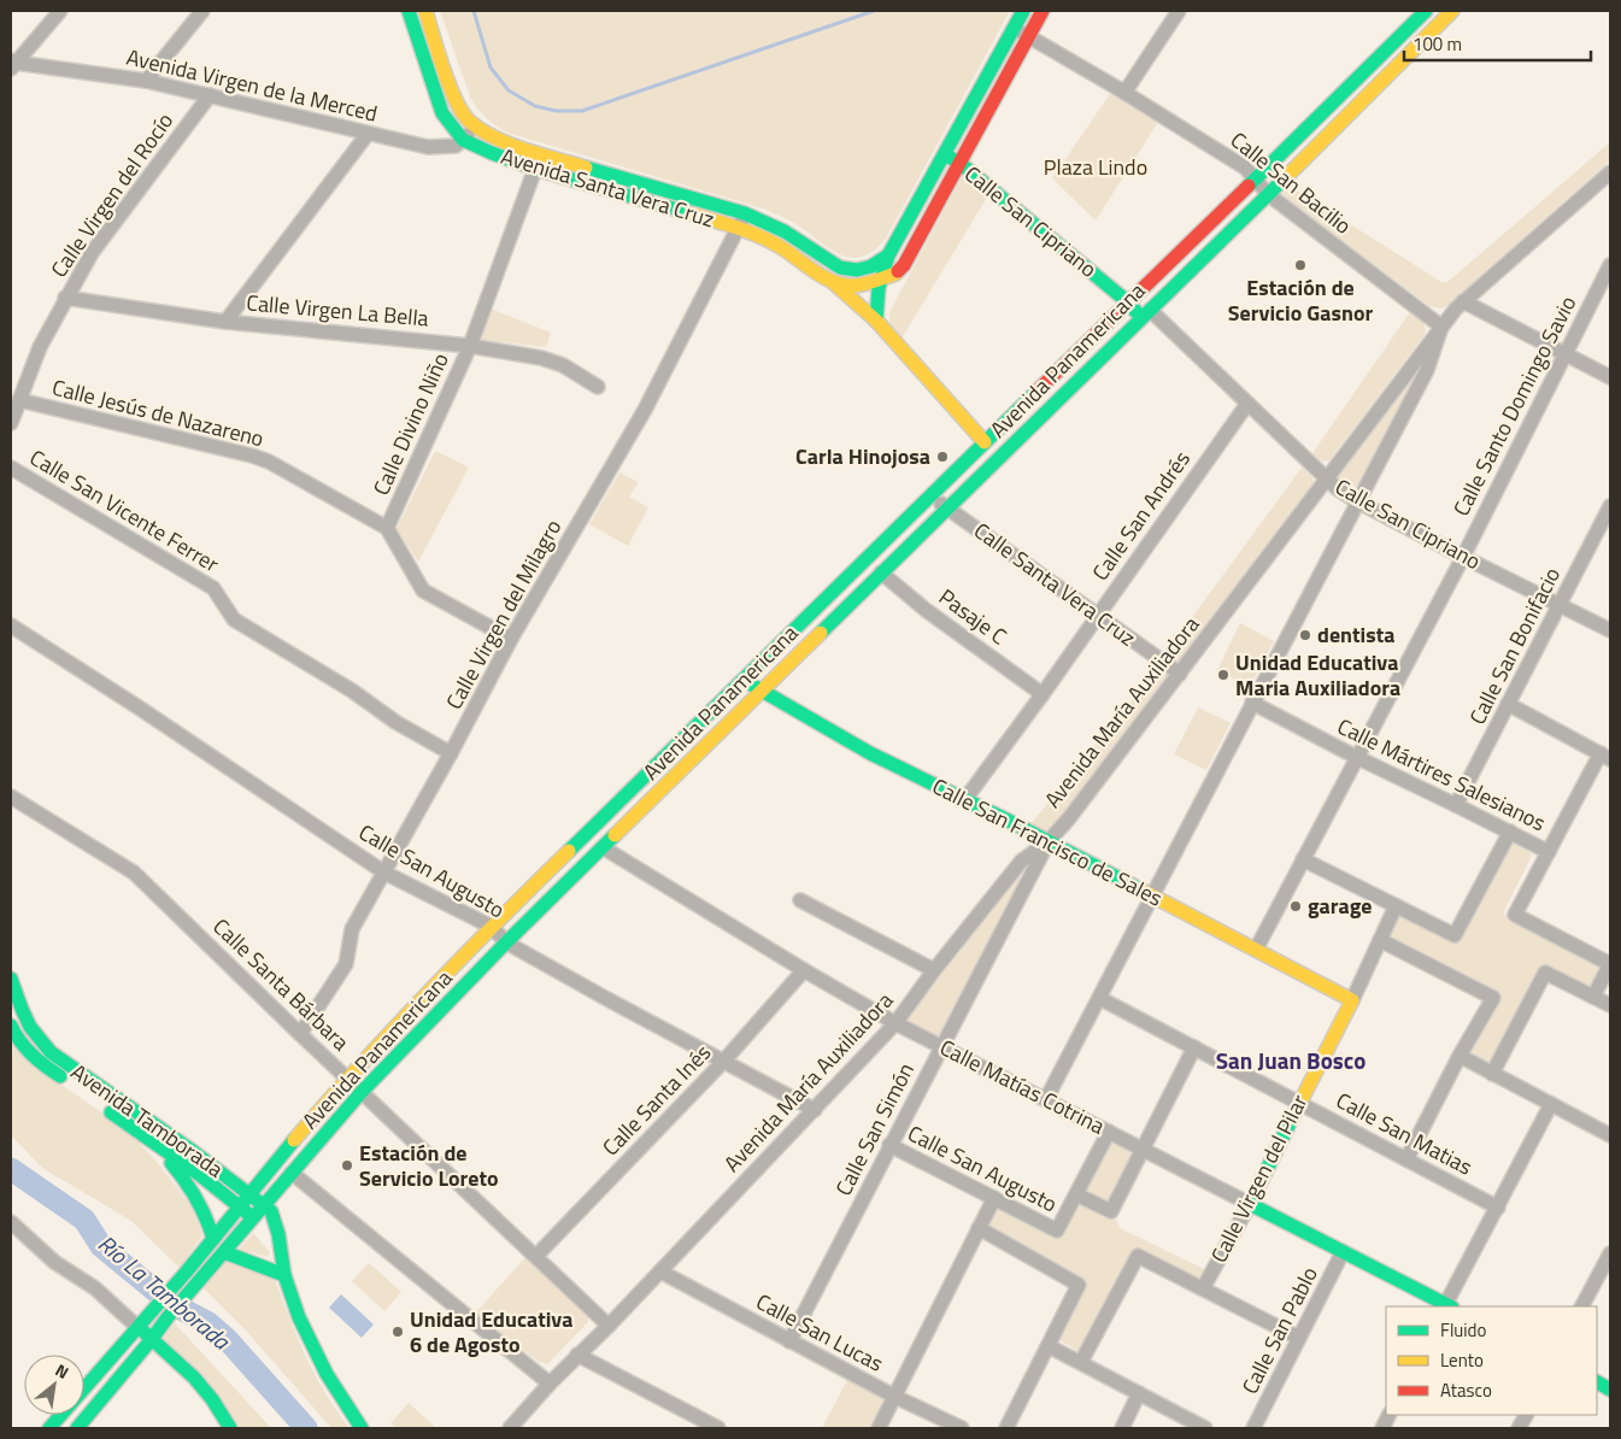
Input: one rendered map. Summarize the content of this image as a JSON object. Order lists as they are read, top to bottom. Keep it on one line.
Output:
{"streets":{"main road":["Avenida Santa Vera Cruz","Calle San Cipriano","Avenida Panamericana","Calle San Francisco de Sales","Calle Matías Cotrina","Avenida Tamborada","Calle Virgen del Pilar"],"street":["Avenida Virgen de la Merced","Calle San Bacilio","Calle Virgen del Rocío","Calle Virgen La Bella","Calle Santo Domingo Savio","Calle Jesús de Nazareno","Calle Divino Niño","Calle San Vicente Ferrer","Calle San Andrés","Calle Santa Vera Cruz","Calle Virgen del Milagro","Pasaje C","Calle San Bonifacio","Avenida María Auxiliadora","Calle Mártires Salesianos","Calle San Augusto","Calle Santa Bárbara","Calle Santa Inés","Calle San Simón","Calle San Matias","Calle San Pablo","Calle San Lucas"]},"crossings":[["Avenida Virgen de la Merced","Avenida Santa Vera Cruz"],["Avenida Virgen de la Merced","Calle Virgen del Rocío"],["Calle San Bacilio","Avenida Panamericana"],["Calle San Bacilio","Avenida María Auxiliadora"],["Avenida Santa Vera Cruz","Calle Divino Niño"],["Avenida Santa Vera Cruz","Calle Virgen del Milagro"],["Calle Virgen del Rocío","Calle Virgen La Bella"],["Calle Virgen del Rocío","Calle Jesús de Nazareno"],["Calle San Cipriano","Avenida Panamericana"],["Calle San Cipriano","Calle Santo Domingo Savio"],["Calle San Cipriano","Calle San Andrés"],["Calle San Cipriano","Calle San Bonifacio"],["Calle San Cipriano","Avenida María Auxiliadora"],["Calle Virgen La Bella","Calle Divino Niño"],["Avenida Panamericana","Calle Santa Vera Cruz"],["Avenida Panamericana","Pasaje C"],["Avenida Panamericana","Calle San Francisco de Sales"],["Avenida Panamericana","Calle San Augusto"],["Avenida Panamericana","Calle Santa Bárbara"],["Avenida Panamericana","Calle Matías Cotrina"],["Avenida Panamericana","Avenida Tamborada"],["Calle Santo Domingo Savio","Calle Mártires Salesianos"],["Calle Santo Domingo Savio","Calle San Francisco de Sales"],["Calle Jesús de Nazareno","Calle Divino Niño"],["Calle San Vicente Ferrer","Calle Virgen del Milagro"],["Calle San Andrés","Calle Santa Vera Cruz"],["Calle San Andrés","Pasaje C"],["Calle San Andrés","Calle San Francisco de Sales"],["Calle Santa Vera Cruz","Avenida María Auxiliadora"],["Calle Virgen del Milagro","Calle San Augusto"],["Calle Virgen del Milagro","Calle Santa Bárbara"],["Calle San Bonifacio","Calle Mártires Salesianos"],["Avenida María Auxiliadora","Calle San Francisco de Sales"],["Avenida María Auxiliadora","Calle San Augusto"],["Avenida María Auxiliadora","Calle Santa Bárbara"],["Avenida María Auxiliadora","Calle Matías Cotrina"],["Avenida María Auxiliadora","Calle San Simón"],["Avenida María Auxiliadora","Calle San Lucas"],["Calle San Francisco de Sales","Calle San Simón"],["Calle San Francisco de Sales","Calle Virgen del Pilar"],["Calle San Augusto","Calle Santa Inés"],["Calle San Augusto","Calle San Simón"],["Calle Santa Bárbara","Calle Santa Inés"],["Calle Matías Cotrina","Calle Santa Inés"],["Calle Matías Cotrina","Calle San Simón"],["Calle Matías Cotrina","Calle Virgen del Pilar"],["Calle Matías Cotrina","Calle San Pablo"],["Calle San Simón","Calle San Lucas"],["Calle San Matias","Calle Virgen del Pilar"]],"districts":["San Juan Bosco"],"water":["Río La Tamborada"],"parks":["Plaza Lindo"],"places":["Estación de Servicio Gasnor","Carla Hinojosa","dentista","Unidad Educativa Maria Auxiliadora","garage","Estación de Servicio Loreto","Unidad Educativa 6 de Agosto"],"legend":["Fluido","Lento","Atasco"],"scale_bar":"100 m","north":"top right"}
